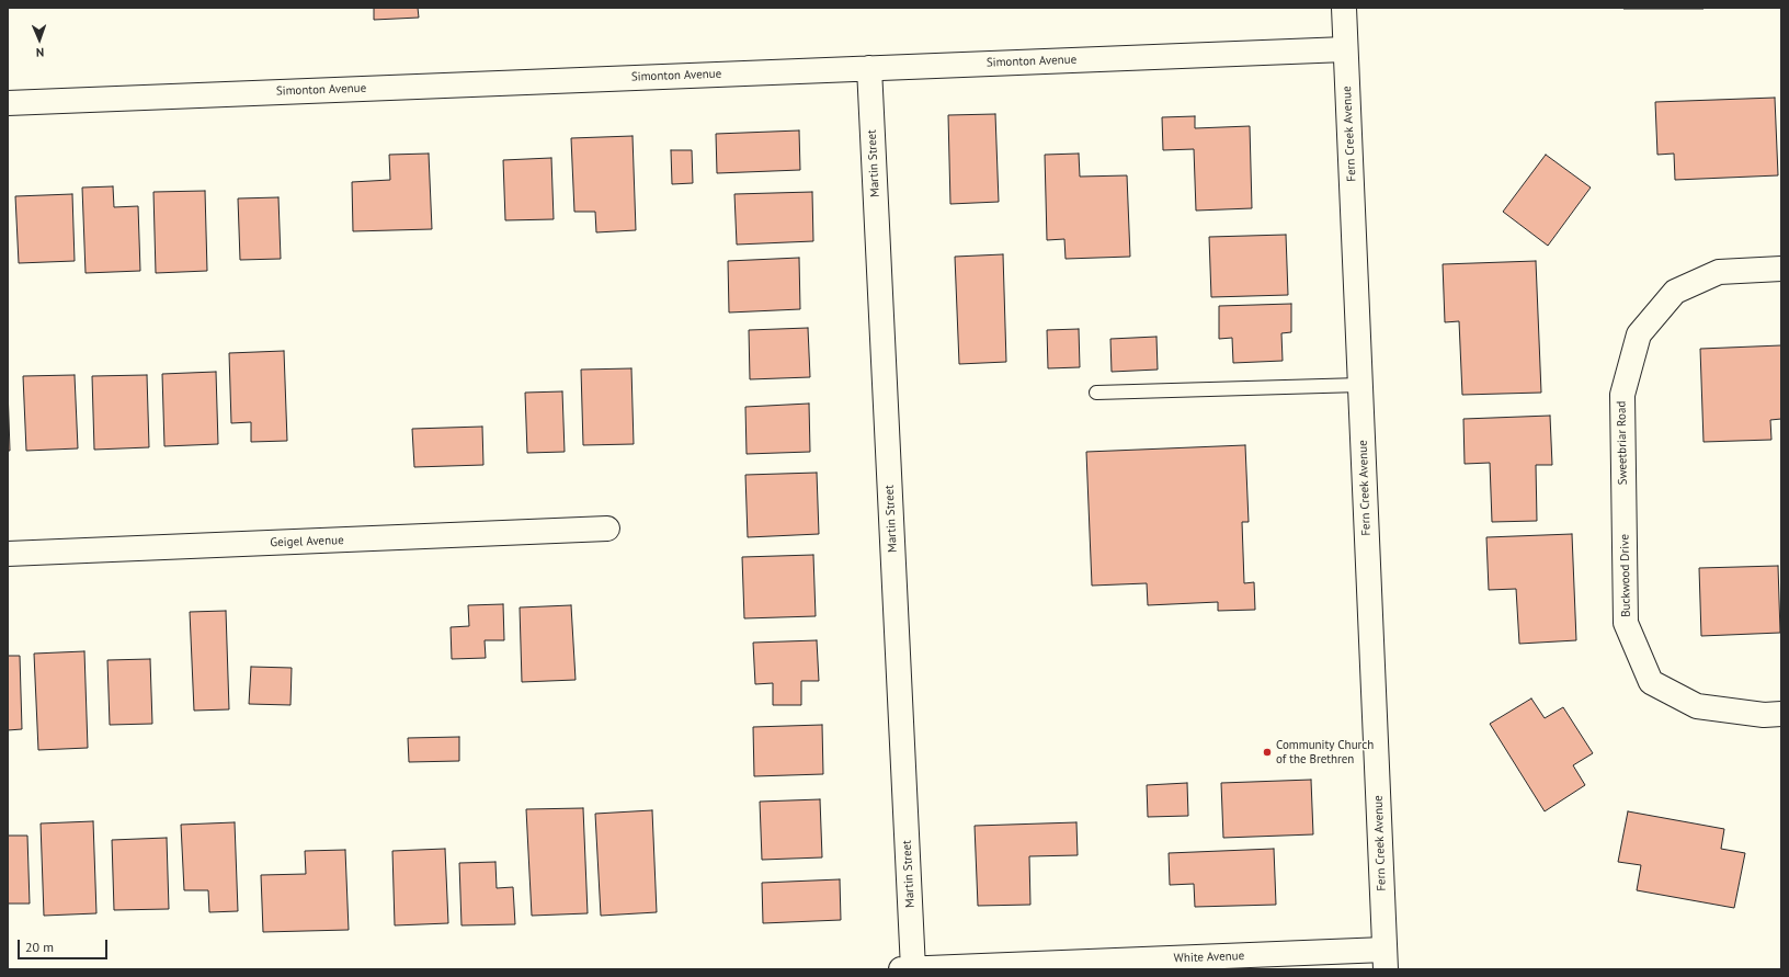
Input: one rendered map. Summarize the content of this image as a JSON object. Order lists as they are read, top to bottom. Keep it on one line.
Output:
{"streets":{"street":["Simonton Avenue","Fern Creek Avenue","Martin Street","Sweetbriar Road","Geigel Avenue","Buckwood Drive","White Avenue"]},"crossings":[["Simonton Avenue","Fern Creek Avenue"],["Simonton Avenue","Martin Street"],["Fern Creek Avenue","White Avenue"],["Martin Street","White Avenue"],["Sweetbriar Road","Buckwood Drive"]],"places":["Community Church of the Brethren"],"scale_bar":"20 m","north":"bottom"}
